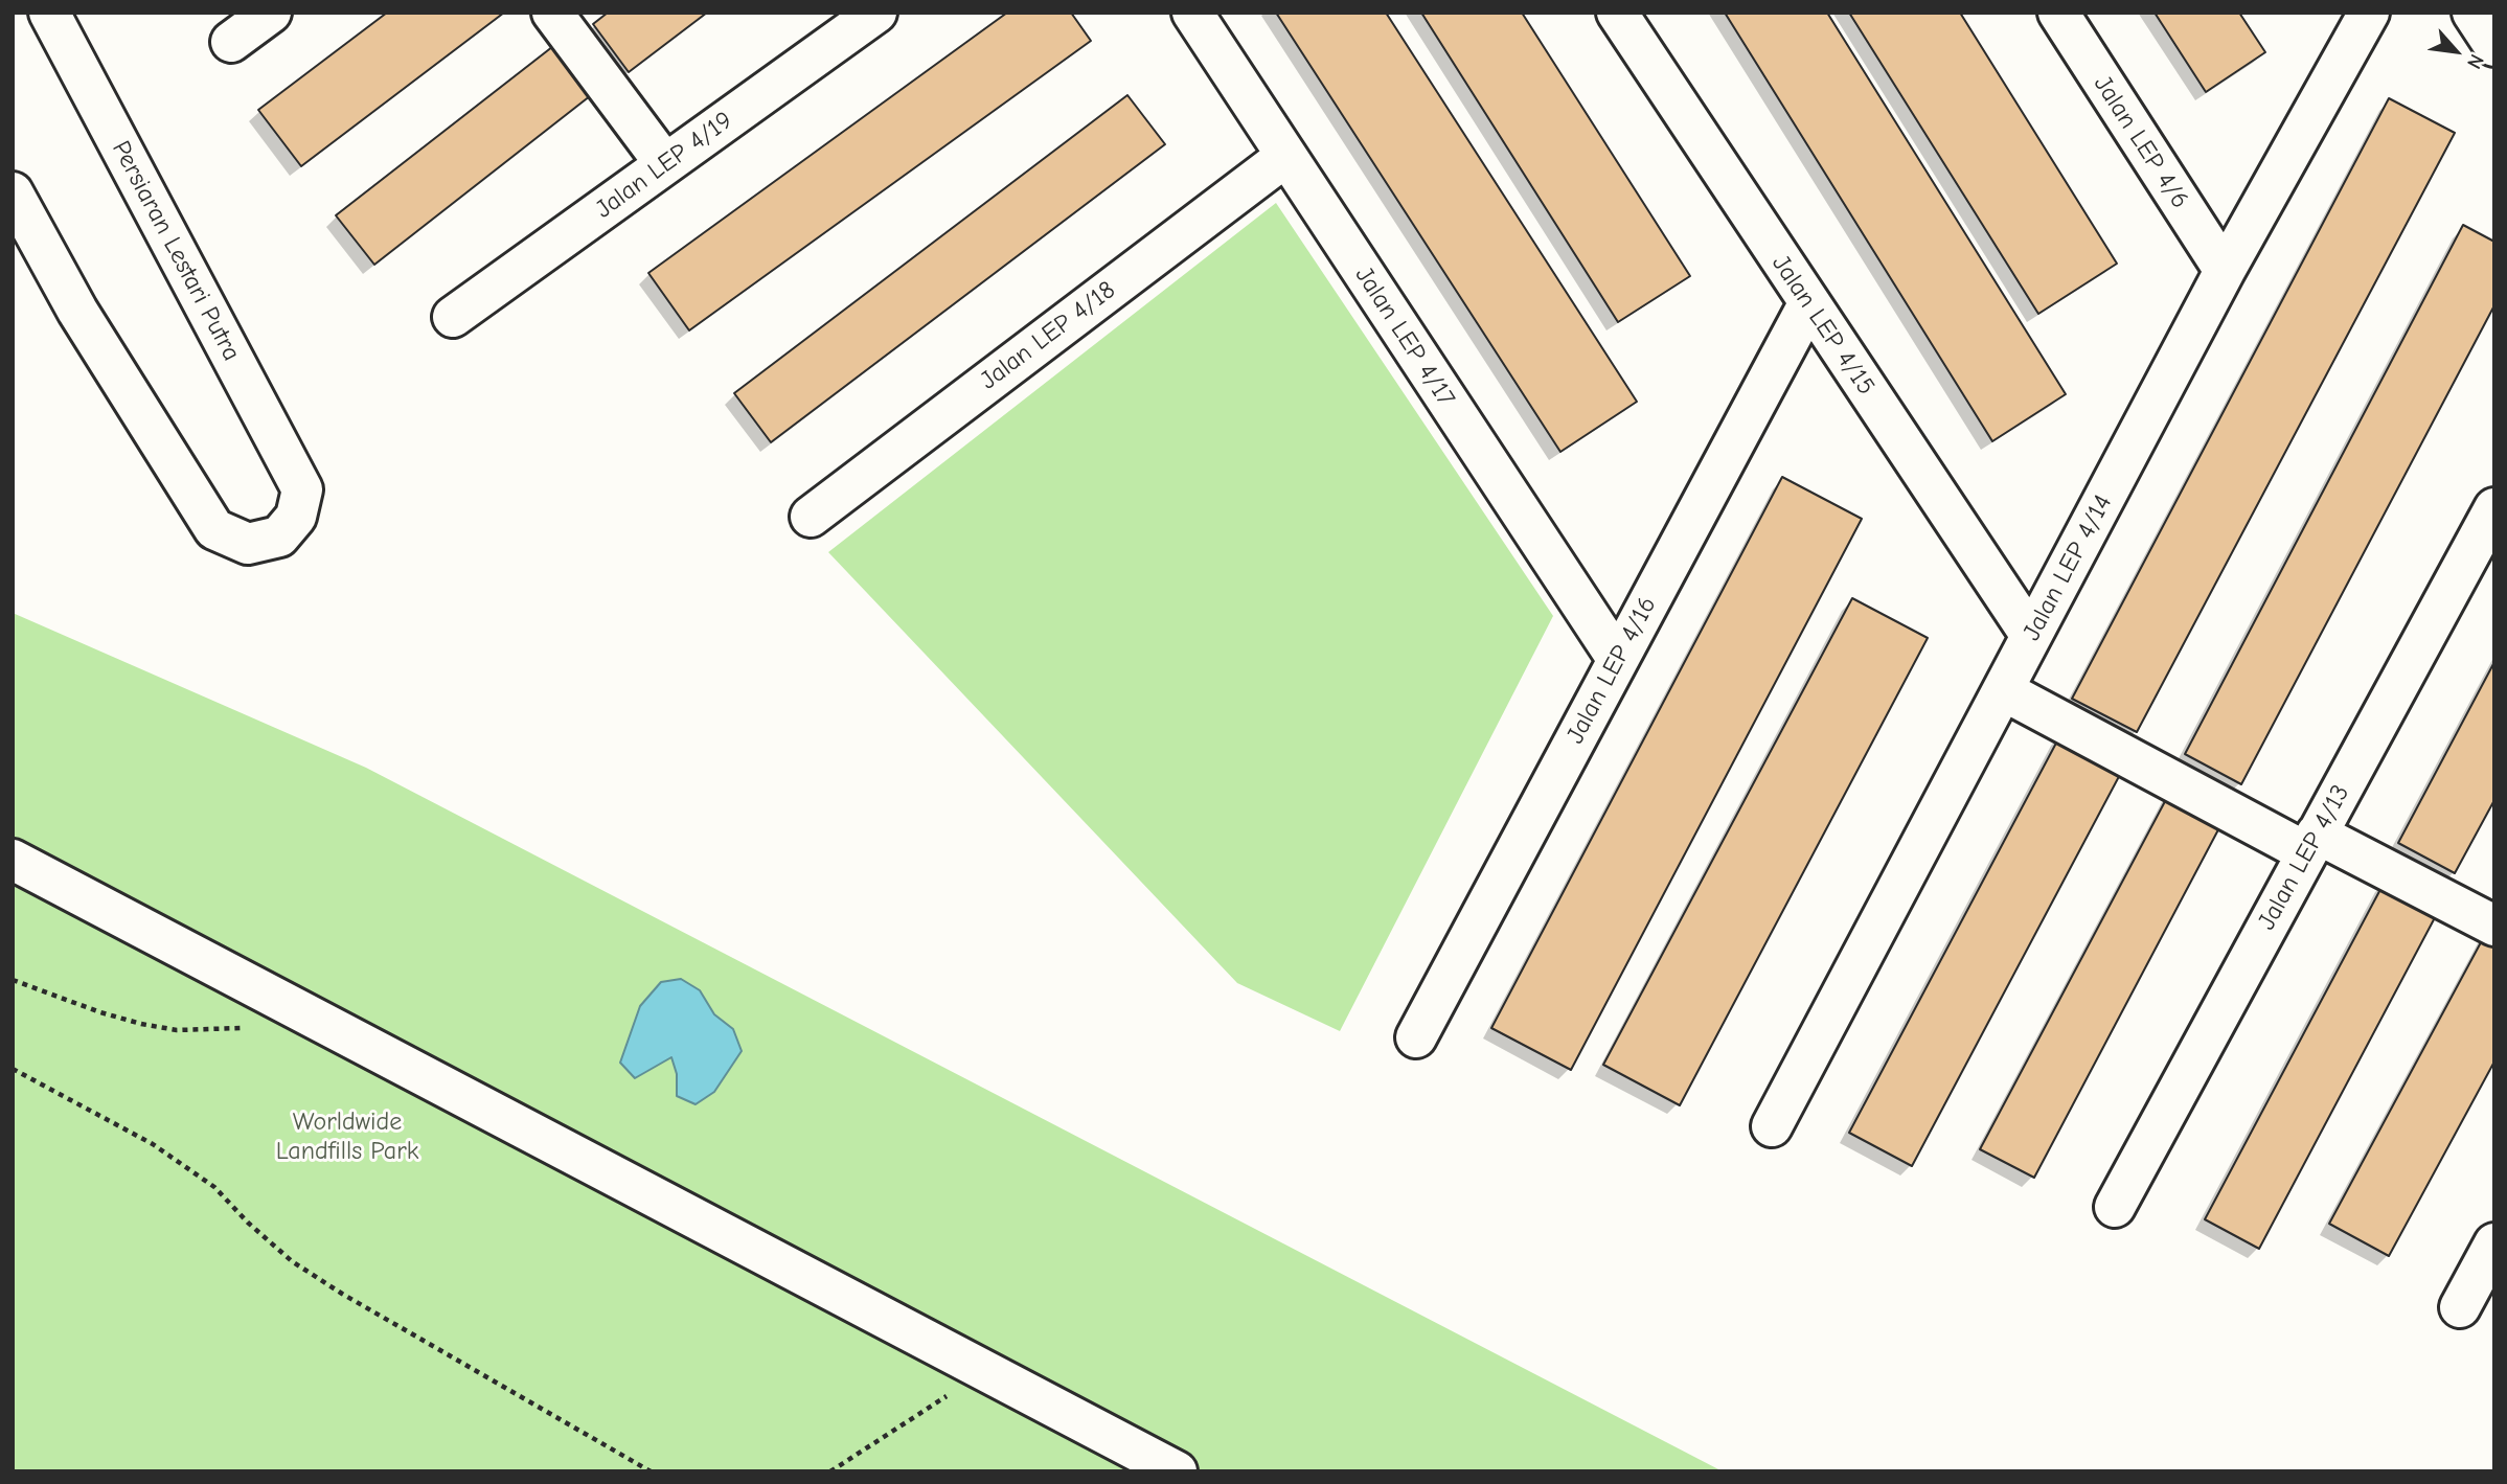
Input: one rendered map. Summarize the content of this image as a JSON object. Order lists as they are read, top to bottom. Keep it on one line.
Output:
{"streets":{"street":["Jalan LEP 4/6","Jalan LEP 4/19","Persiaran Lestari Putra","Jalan LEP 4/15","Jalan LEP 4/18","Jalan LEP 4/17","Jalan LEP 4/14","Jalan LEP 4/16","Jalan LEP 4/13"]},"crossings":[["Jalan LEP 4/6","Jalan LEP 4/14"],["Jalan LEP 4/15","Jalan LEP 4/14"],["Jalan LEP 4/15","Jalan LEP 4/16"],["Jalan LEP 4/18","Jalan LEP 4/17"],["Jalan LEP 4/17","Jalan LEP 4/16"]],"parks":["Worldwide Landfills Park"],"north":"bottom right"}
